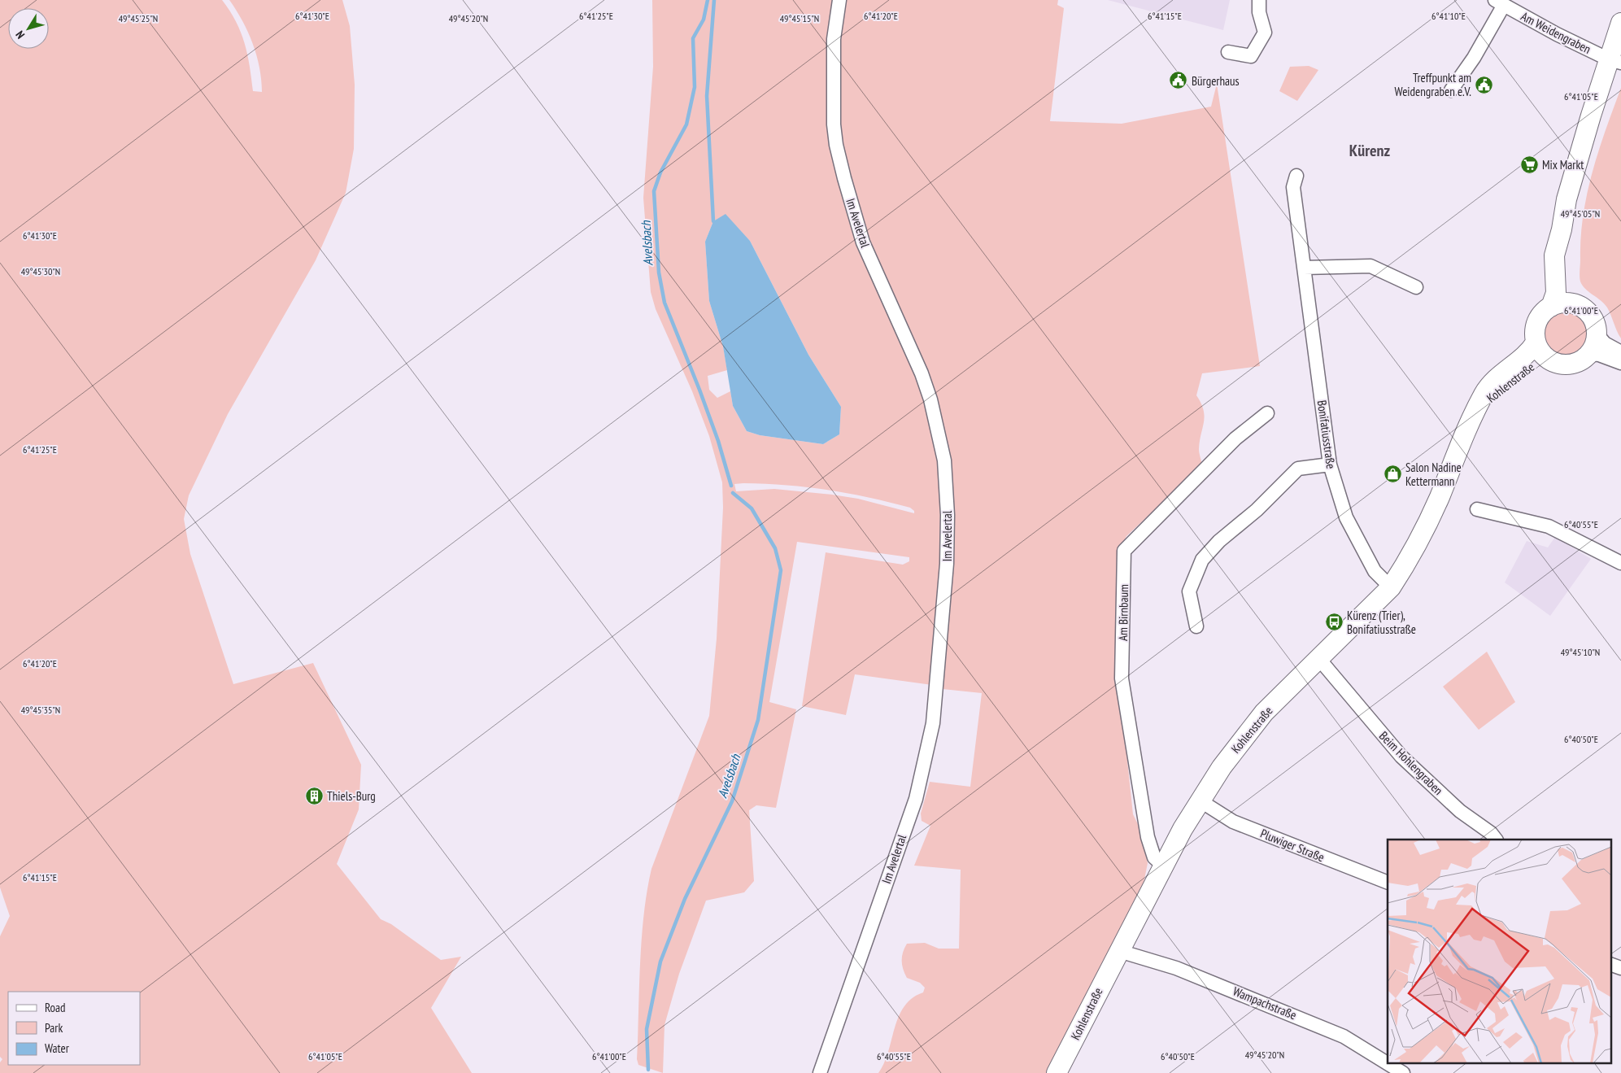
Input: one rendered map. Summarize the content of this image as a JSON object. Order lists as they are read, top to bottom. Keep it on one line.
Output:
{"streets":{"main road":["Kohlenstraße"],"street":["Am Weidengraben","Im Avelertal","Bonifatiusstraße","Am Birnbaum","Beim Hohlengraben","Pluwiger Straße","Wampachstraße"]},"crossings":[["Kohlenstraße","Bonifatiusstraße"],["Kohlenstraße","Am Birnbaum"],["Kohlenstraße","Beim Hohlengraben"],["Kohlenstraße","Pluwiger Straße"],["Kohlenstraße","Wampachstraße"]],"districts":["Kürenz"],"water":["Avelsbach"],"places":{"public building":["Bürgerhaus","Treffpunkt am Weidengraben e.V."],"supermarket":["Mix Markt"],"shop":["Salon Nadine Kettermann"],"bus stop":["Kürenz (Trier), Bonifatiusstraße"],"building":["Thiels-Burg"]},"legend":["Road","Park","Water"],"north":"bottom left","coordinates":["6°41'30\"E","6°41'25\"E","6°41'20\"E","6°41'15\"E","6°41'10\"E","49°45'25\"N","49°45'20\"N","49°45'15\"N","6°41'05\"E","49°45'05\"N","49°45'30\"N","6°41'00\"E","6°40'55\"E","49°45'10\"N","49°45'35\"N","6°40'50\"E"]}
